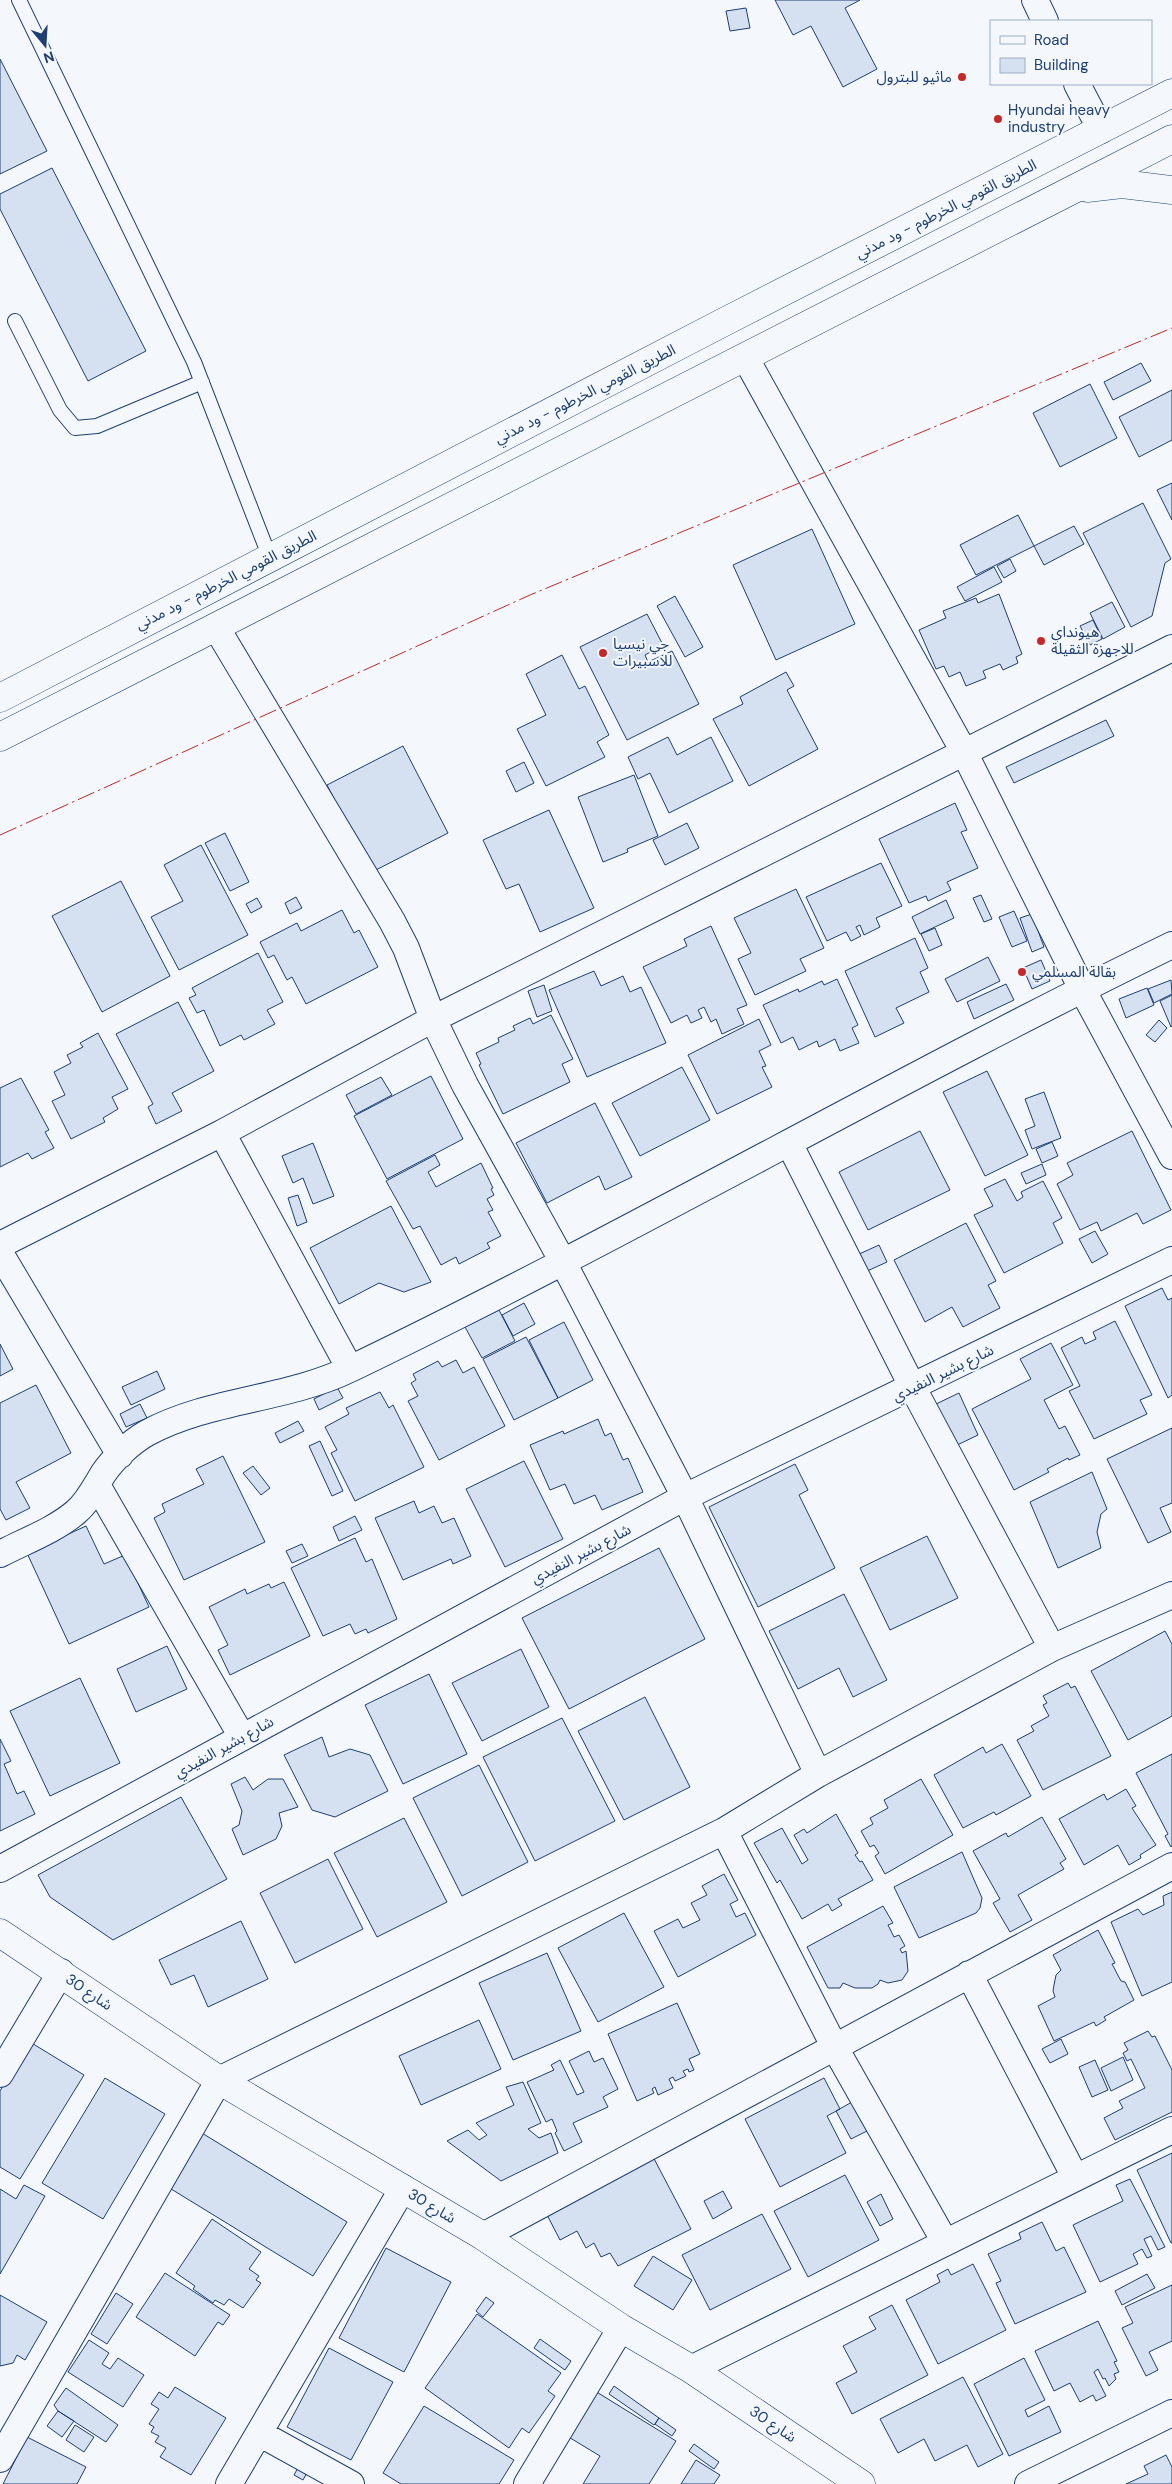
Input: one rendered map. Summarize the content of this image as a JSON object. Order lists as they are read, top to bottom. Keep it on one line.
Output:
{"streets":{"main road":["الطريق القومي الخرطوم - ود مدني","شارع 30"],"street":["شارع بشير النفيدي"]},"places":["ماثيو للبترول","Hyundai heavy industry","هيونداي للاجهزة الثقيلة","جي نيسيا للاسبيرات","بقالة المسلمي"],"legend":["Road","Building"],"north":"bottom"}
